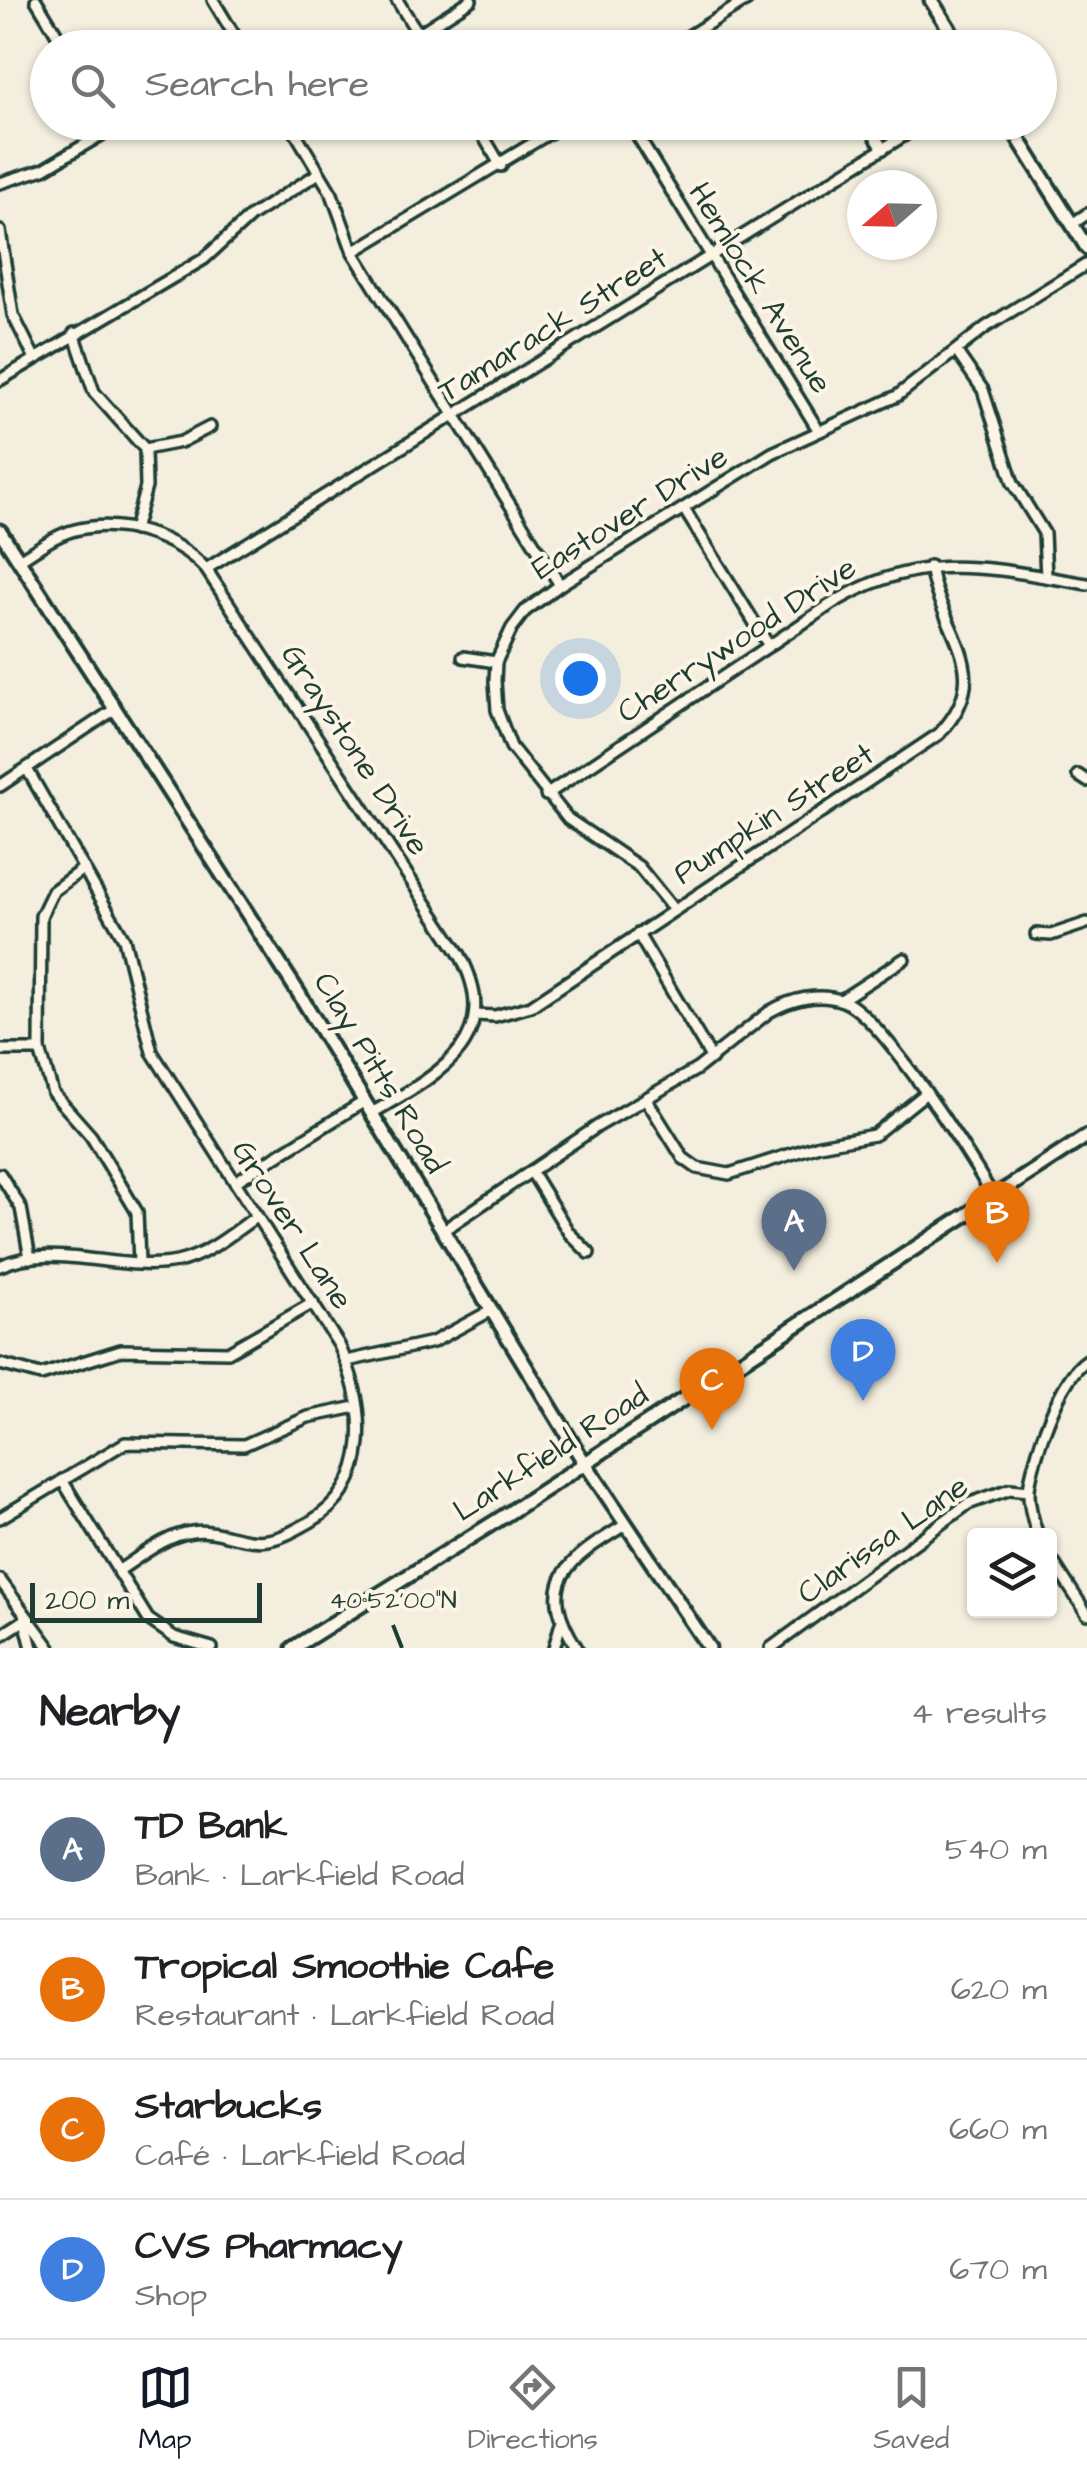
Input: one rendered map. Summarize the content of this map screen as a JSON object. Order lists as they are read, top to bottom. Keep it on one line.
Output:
{"streets":{"street":["Hemlock Avenue","Tamarack Street","Eastover Drive","Cherrywood Drive","Graystone Drive","Pumpkin Street","Clay Pitts Road","Grover Lane","Larkfield Road","Clarissa Lane"]},"crossings":[["Hemlock Avenue","Tamarack Street"],["Hemlock Avenue","Eastover Drive"],["Tamarack Street","Graystone Drive"],["Cherrywood Drive","Pumpkin Street"],["Graystone Drive","Pumpkin Street"],["Graystone Drive","Clay Pitts Road"],["Clay Pitts Road","Larkfield Road"]],"scale_bar":"200 m","north":"left","page":{"search":"Search here","pins":["B","A","D","C"],"scale":"200 m","heading":["Nearby","4 results"],"list":[{"mark":"A","name":"TD Bank","note":"Bank · Larkfield Road","value":"540 m"},{"mark":"B","name":"Tropical Smoothie Cafe","note":"Restaurant · Larkfield Road","value":"620 m"},{"mark":"C","name":"Starbucks","note":"Café · Larkfield Road","value":"660 m"},{"mark":"D","name":"CVS Pharmacy","note":"Shop","value":"670 m"}],"nav":["Map","Directions","Saved"]},"coordinates":["40°52'00\"N"]}
